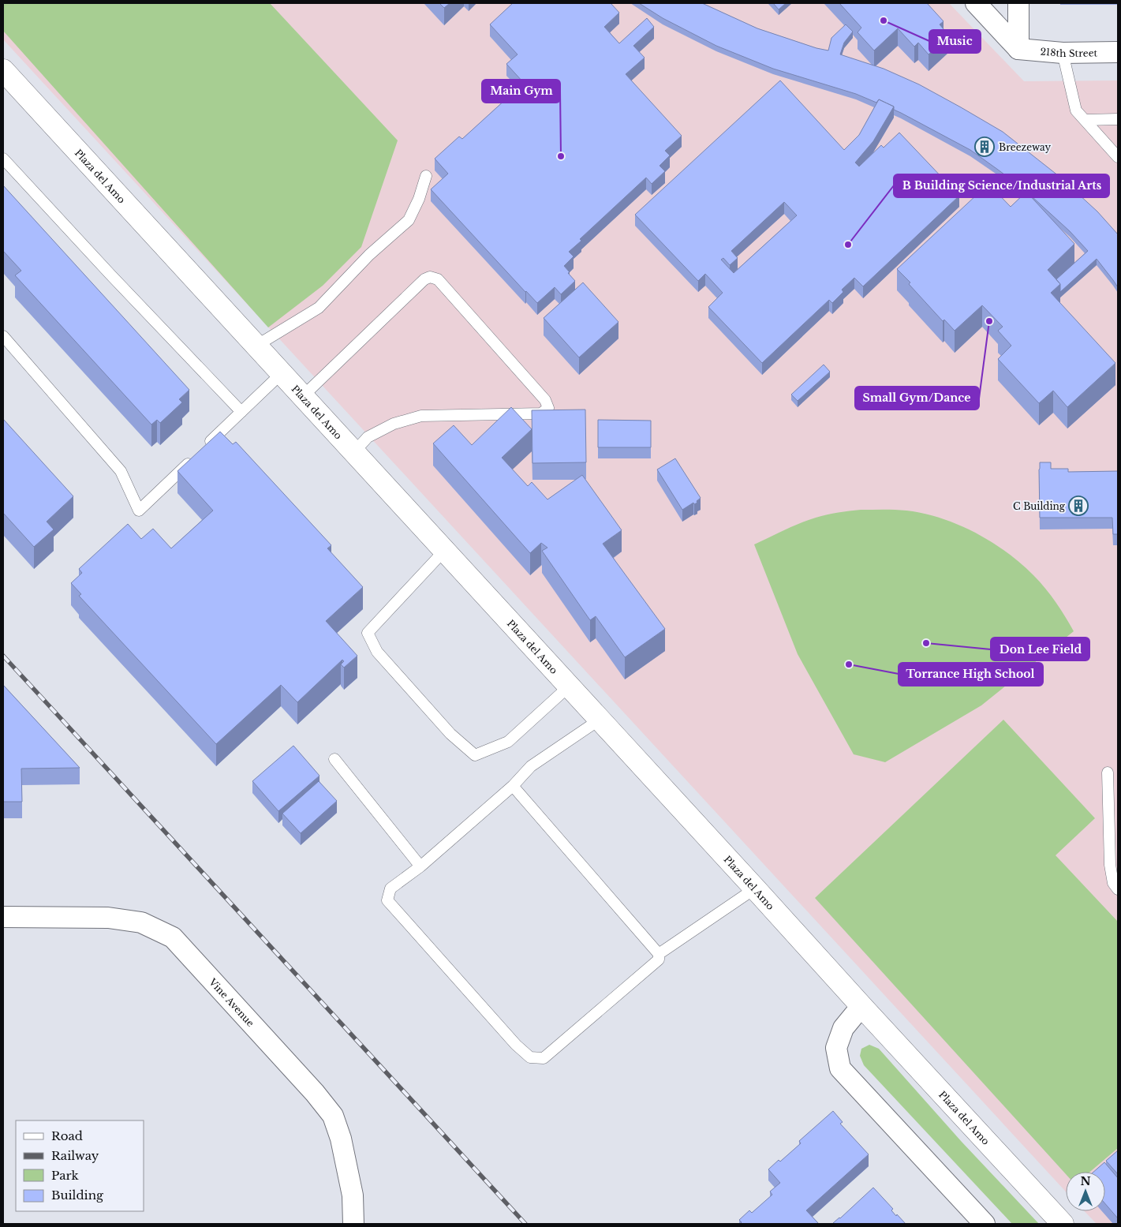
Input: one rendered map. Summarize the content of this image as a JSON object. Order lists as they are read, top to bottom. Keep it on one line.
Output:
{"streets":{"main road":["Plaza del Amo"],"street":["218th Street","Vine Avenue"]},"places":{"other":["Music","Main Gym","B Building Science/Industrial Arts","Small Gym/Dance","Don Lee Field","Torrance High School"],"building":["Breezeway","C Building"]},"legend":["Road","Railway","Park","Building"],"north":"top"}
